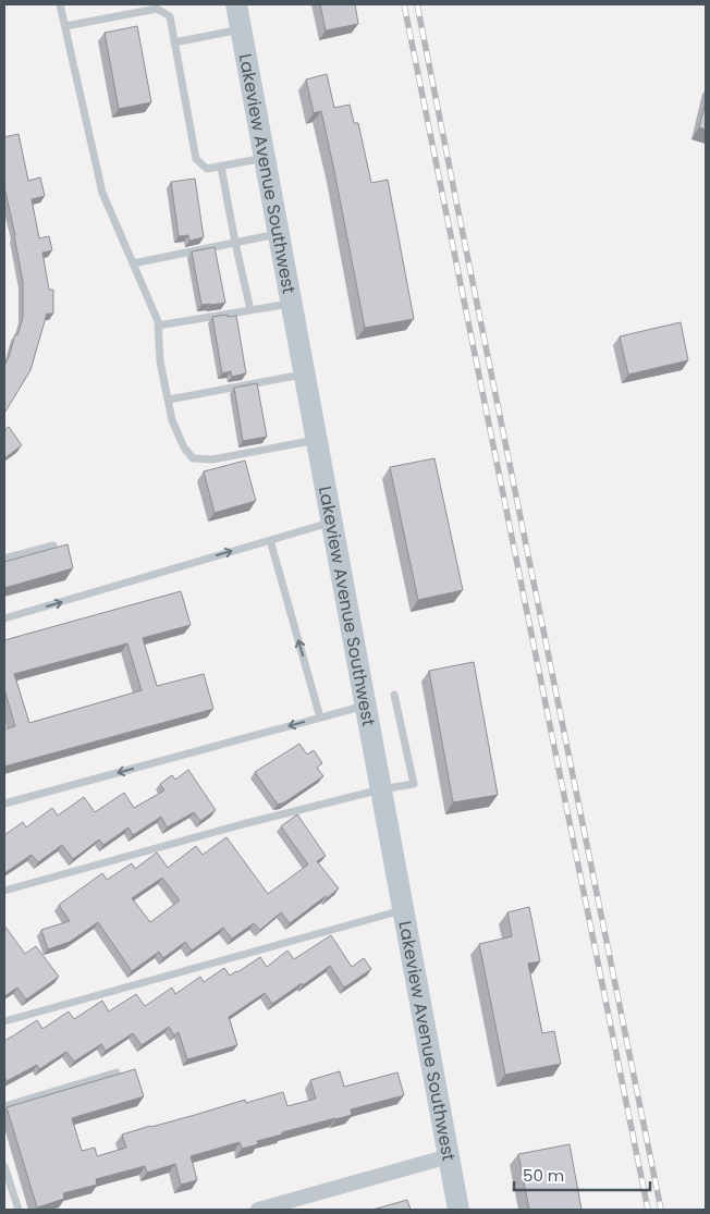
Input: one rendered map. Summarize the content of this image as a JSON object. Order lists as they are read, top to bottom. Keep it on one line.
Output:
{"streets":{"street":["Lakeview Avenue Southwest"]},"scale_bar":"50 m"}
